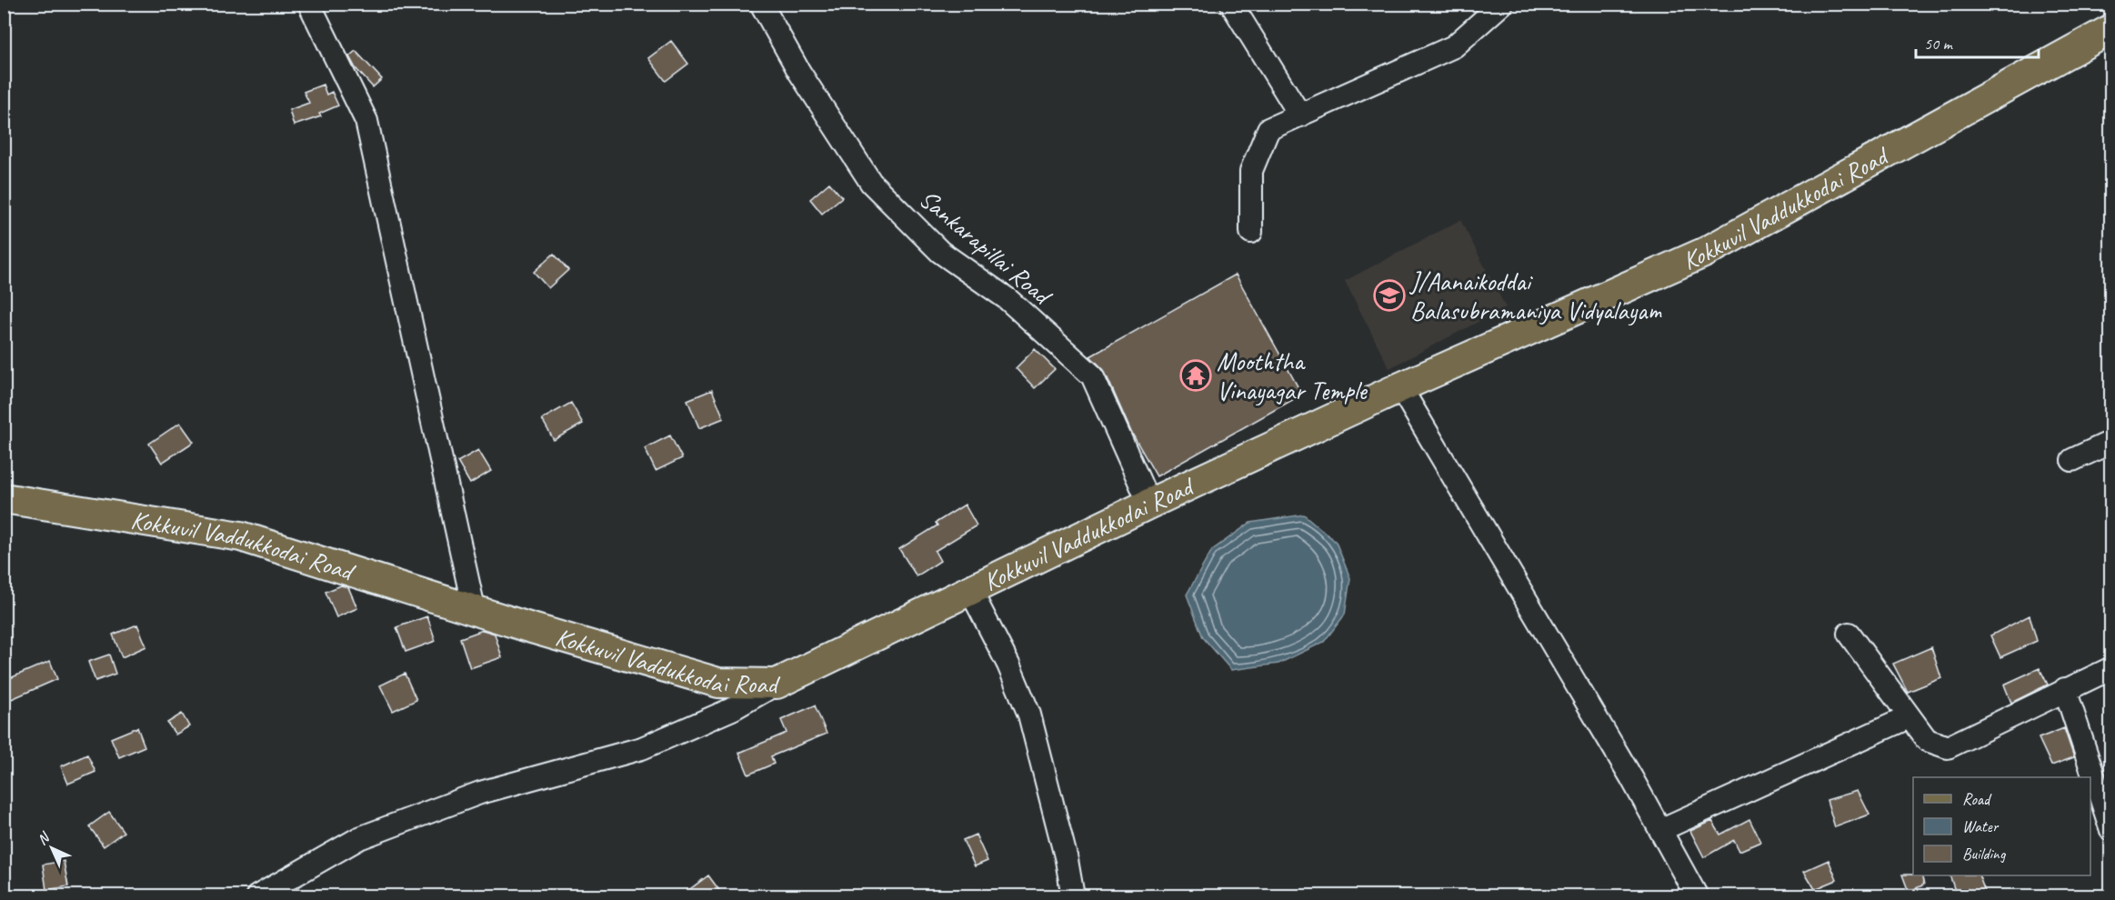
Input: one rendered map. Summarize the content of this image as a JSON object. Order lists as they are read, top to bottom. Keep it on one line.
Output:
{"streets":{"main road":["Kokkuvil Vaddukkodai Road"],"street":["Sankarapillai Road"]},"crossings":[["Kokkuvil Vaddukkodai Road","Sankarapillai Road"]],"places":{"school or university":["J/Aanaikoddai Balasubramaniya Vidyalayam"],"temple":["Mooththa Vinayagar Temple"]},"legend":["Road","Water","Building"],"scale_bar":"50 m","north":"top left"}
